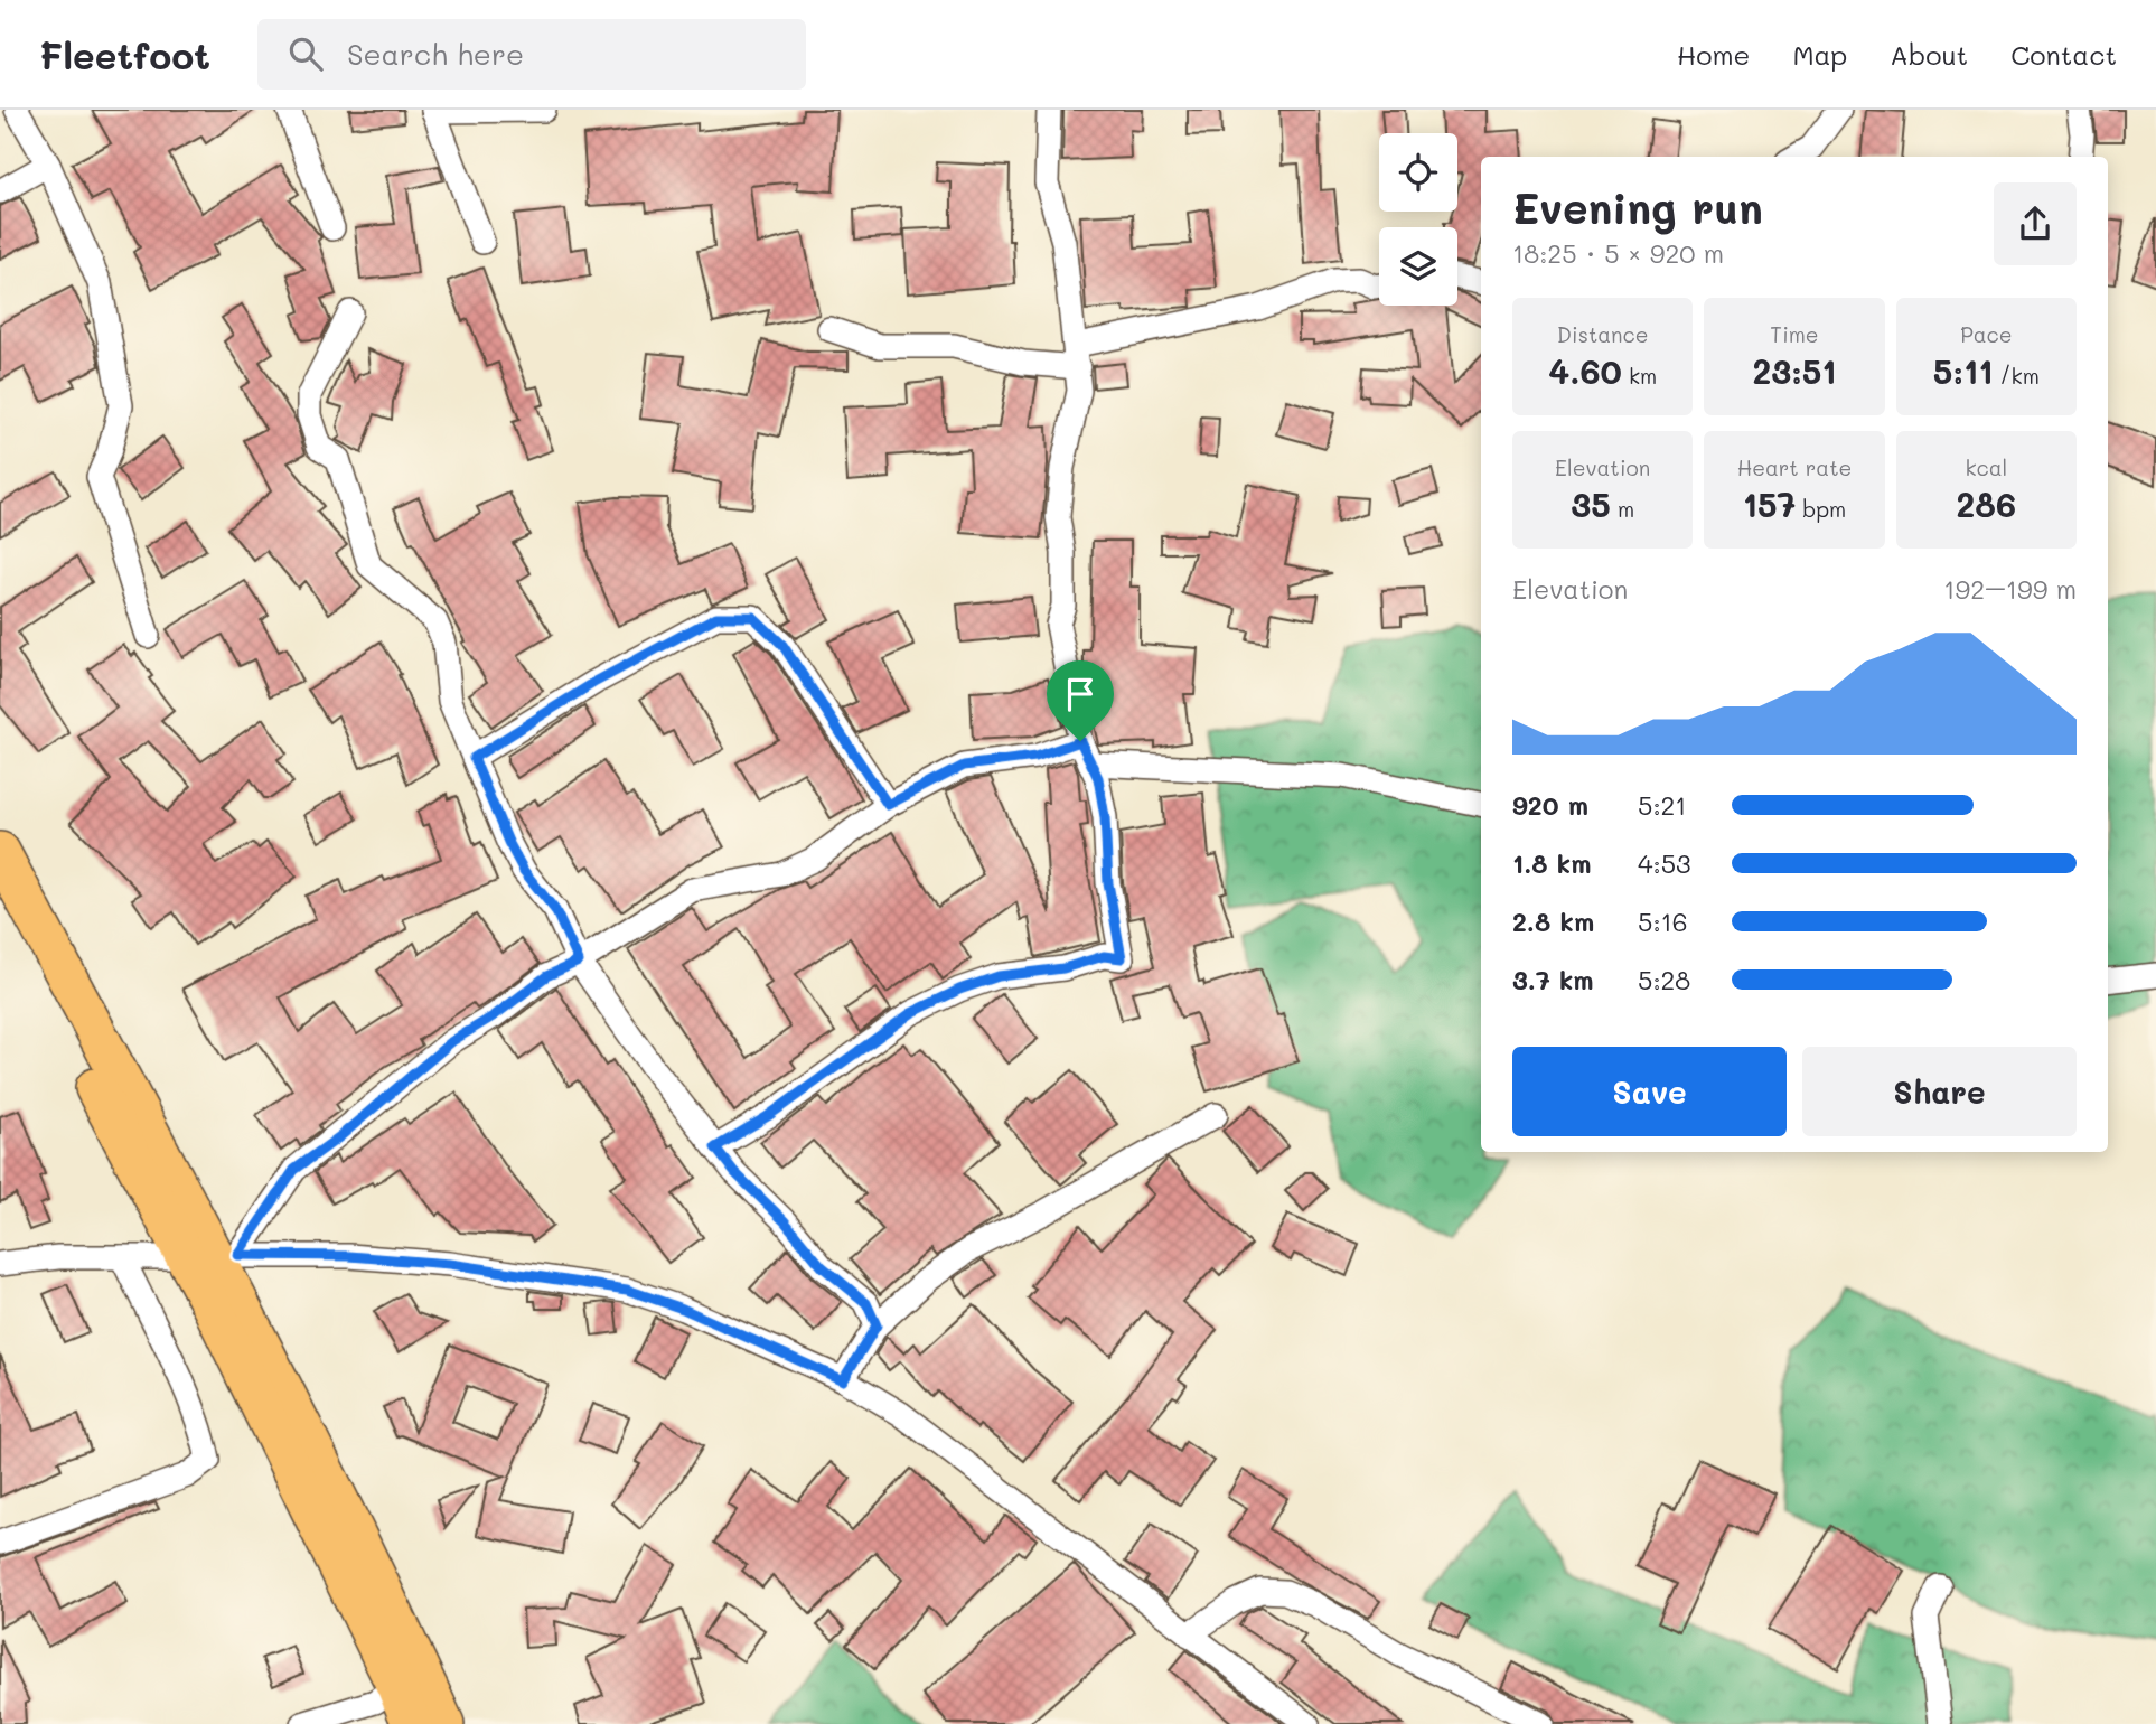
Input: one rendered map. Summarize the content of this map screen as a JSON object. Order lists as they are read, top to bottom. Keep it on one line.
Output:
{"page":{"header":"Fleetfoot","search":"Search here","nav":["Home","Map","About","Contact"],"heading":["Evening run","18:25 · 5 × 920 m"],"stats":[["Distance","4.60 km"],["Time","23:51"],["Pace","5:11 /km"],["Elevation","35 m"],["Heart rate","157 bpm"],["kcal","286"]],"chart":["Elevation","192–199 m"],"list":[{"name":"920 m","note":"5:21"},{"name":"1.8 km","note":"4:53"},{"name":"2.8 km","note":"5:16"},{"name":"3.7 km","note":"5:28"}],"buttons":["Save","Share"]}}
